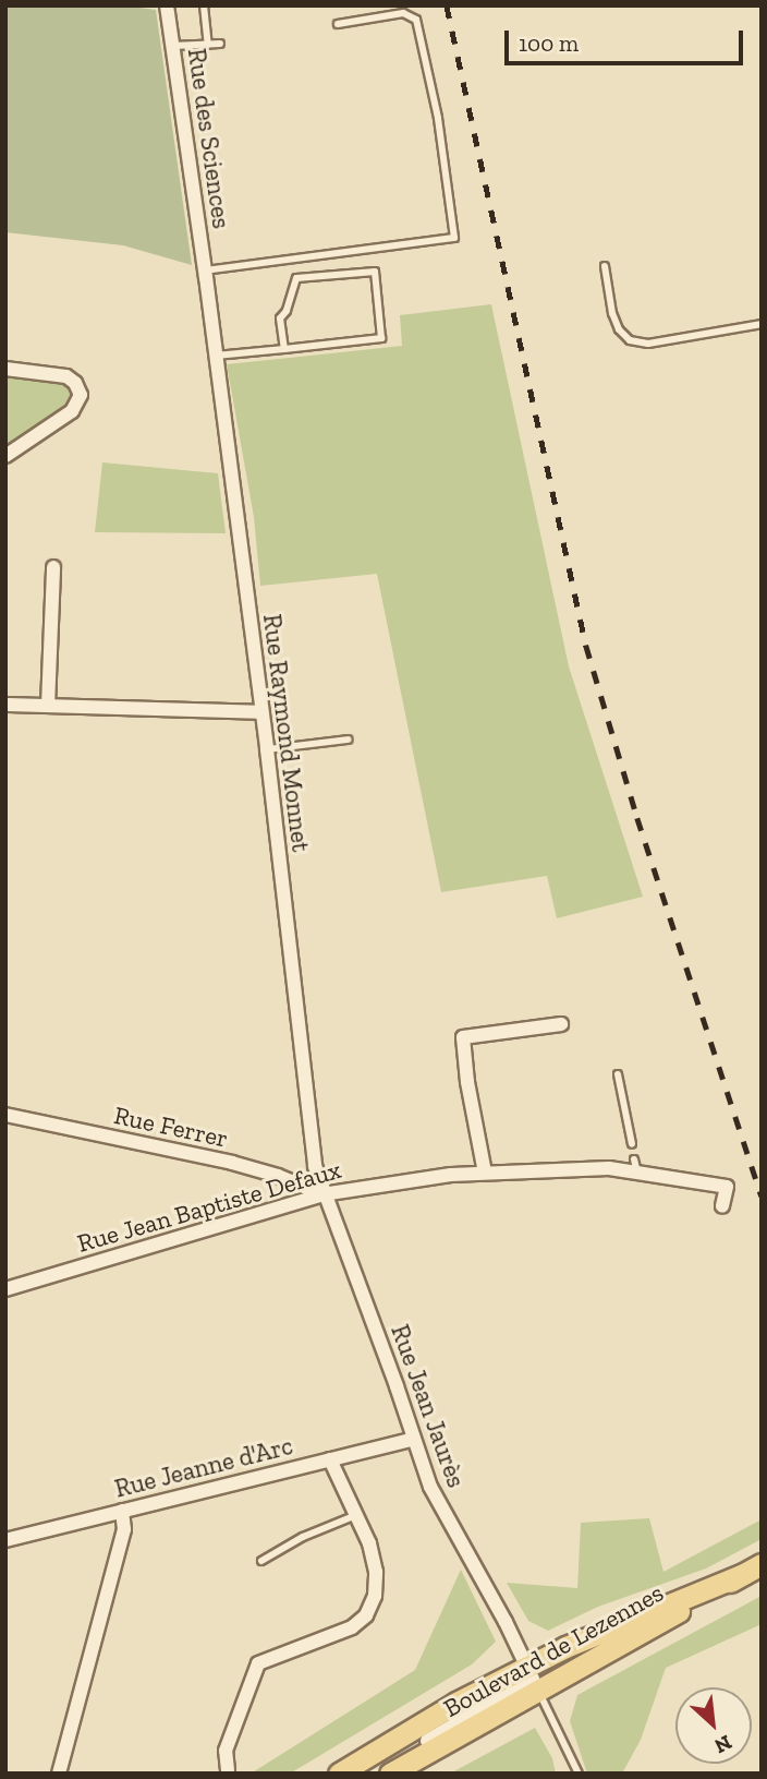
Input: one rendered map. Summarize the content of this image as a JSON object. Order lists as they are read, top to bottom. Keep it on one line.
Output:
{"streets":{"main road":["Boulevard de Lezennes"],"street":["Rue des Sciences","Rue Raymond Monnet","Rue Ferrer","Rue Jean Baptiste Defaux","Rue Jean Jaurès","Rue Jeanne d'Arc"]},"crossings":[["Rue des Sciences","Rue Raymond Monnet"],["Rue Raymond Monnet","Rue Ferrer"],["Rue Raymond Monnet","Rue Jean Baptiste Defaux"],["Rue Raymond Monnet","Rue Jean Jaurès"],["Rue Ferrer","Rue Jean Baptiste Defaux"],["Rue Ferrer","Rue Jean Jaurès"],["Rue Jean Baptiste Defaux","Rue Jean Jaurès"],["Rue Jean Jaurès","Rue Jeanne d'Arc"],["Rue Jean Jaurès","Boulevard de Lezennes"]],"scale_bar":"100 m","north":"bottom right"}
